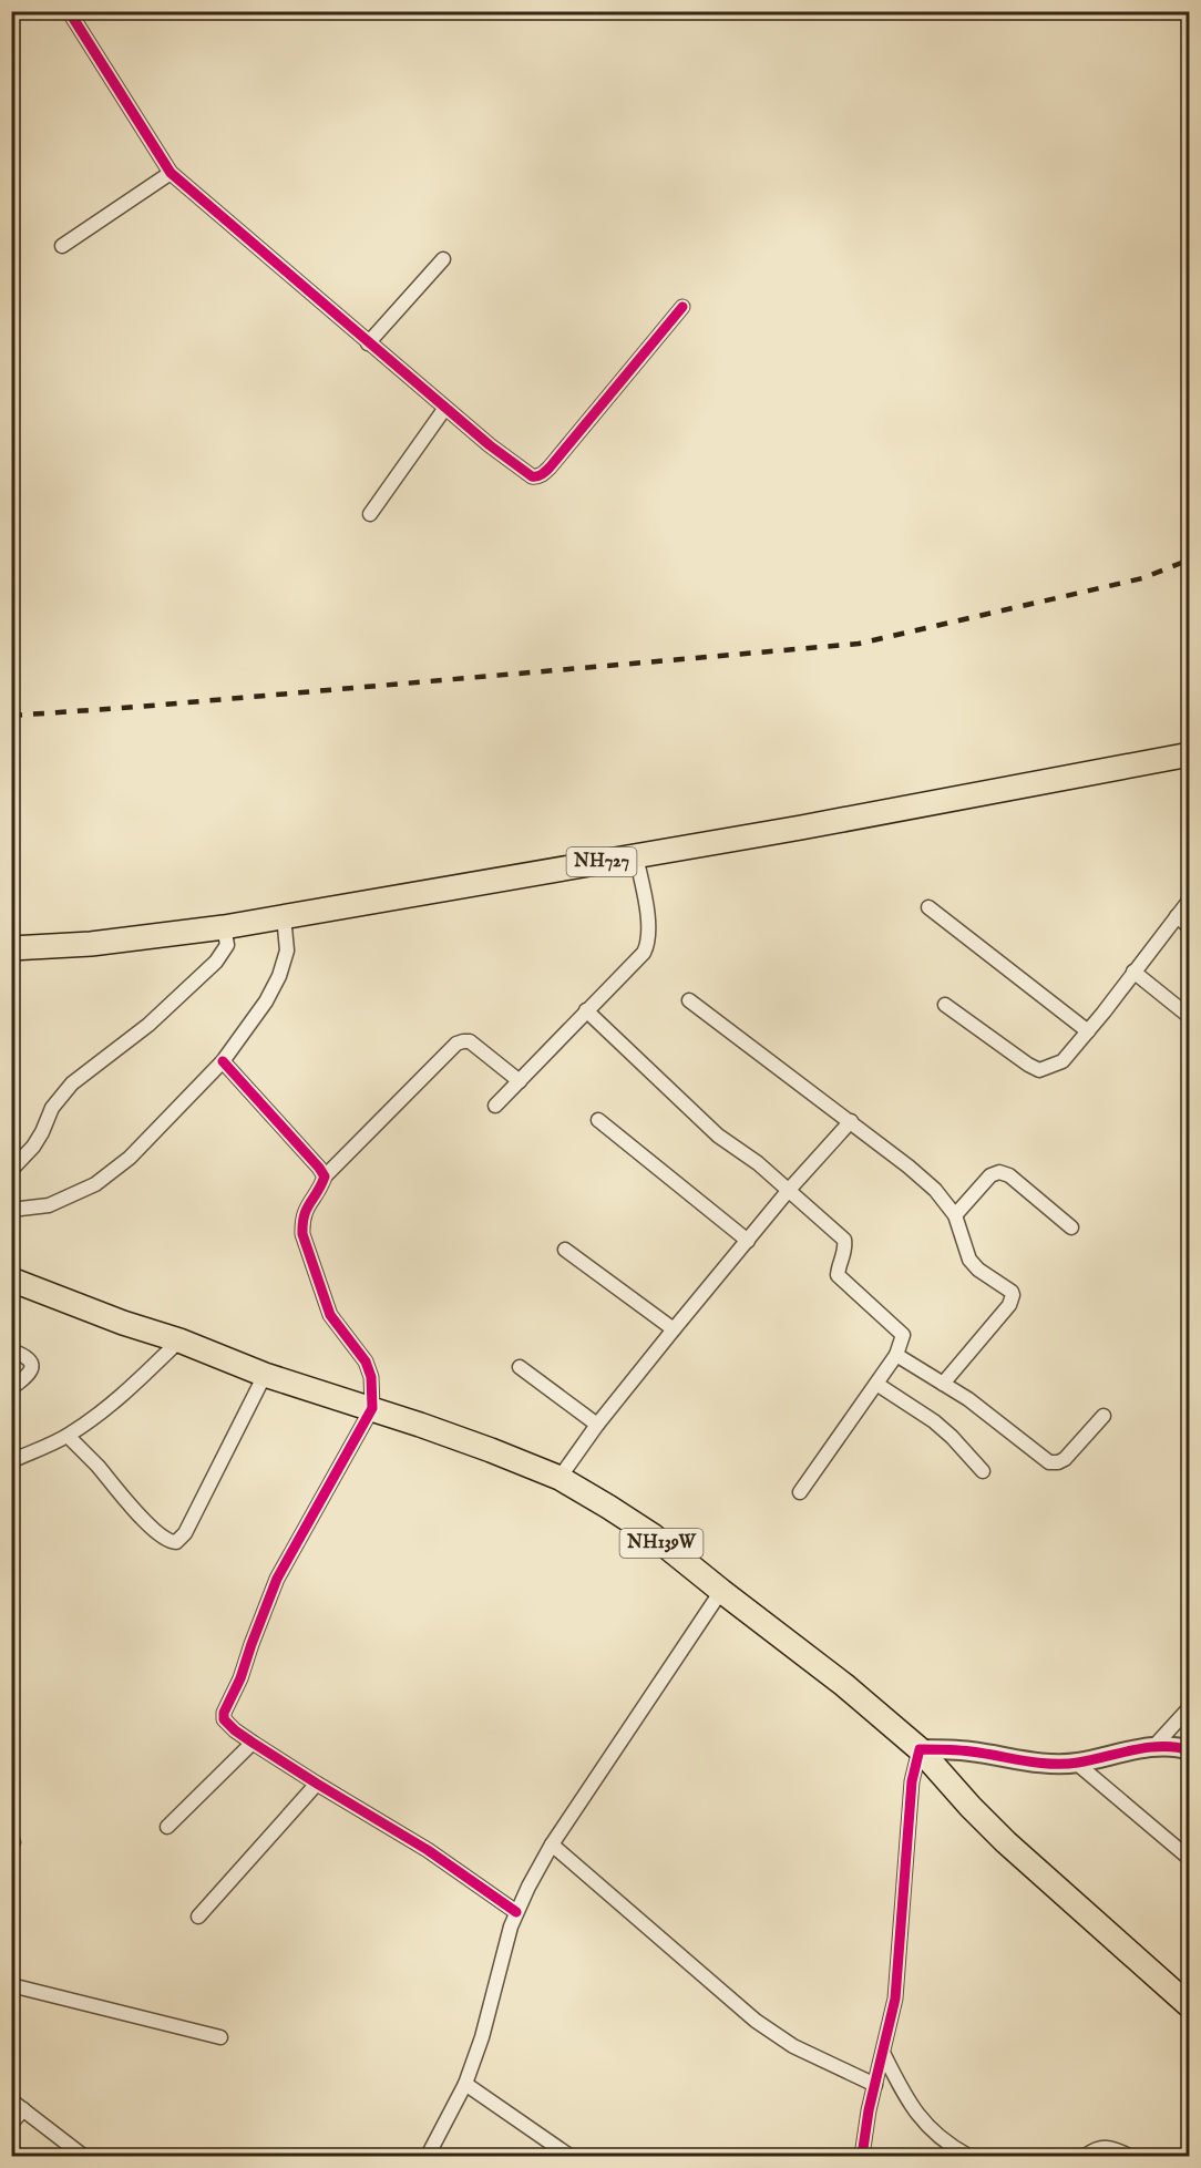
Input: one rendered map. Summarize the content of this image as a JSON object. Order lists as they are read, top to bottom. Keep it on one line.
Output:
{"streets":{"highway":["NH727","NH139W"]}}
